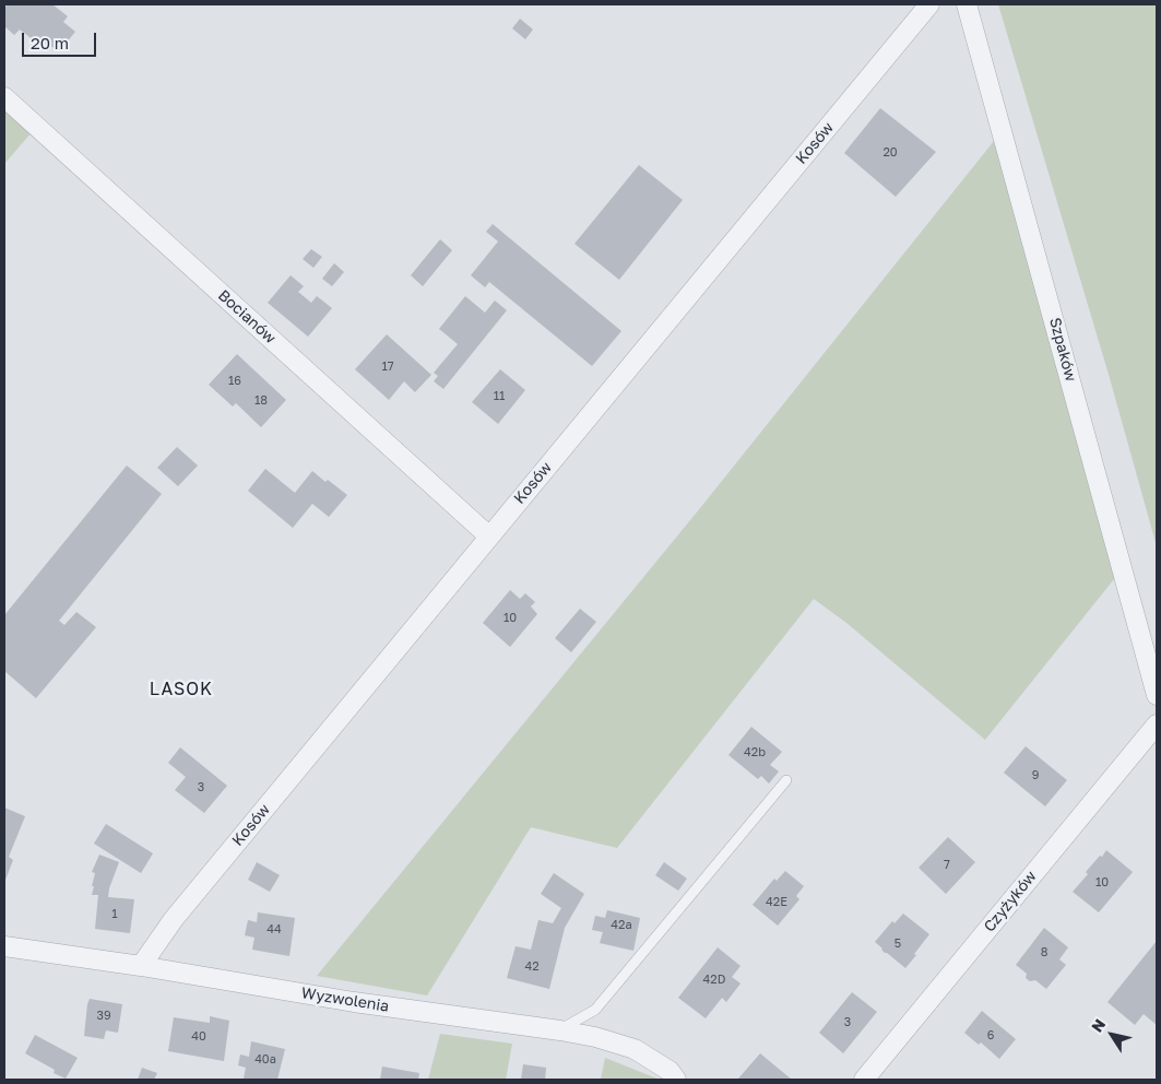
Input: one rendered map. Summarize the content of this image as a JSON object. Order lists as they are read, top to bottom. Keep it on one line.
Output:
{"streets":{"street":["Kosów","Bocianów","Szpaków","Czyżyków","Wyzwolenia"]},"crossings":[["Kosów","Bocianów"],["Kosów","Wyzwolenia"]],"districts":["LASOK"],"house_numbers":["20","17","16","11","18","10","42b","9","3","7","10","42E","1","42a","44","5","8","42","42D","39","3","6","40","40a"],"scale_bar":"20 m","north":"top left"}
